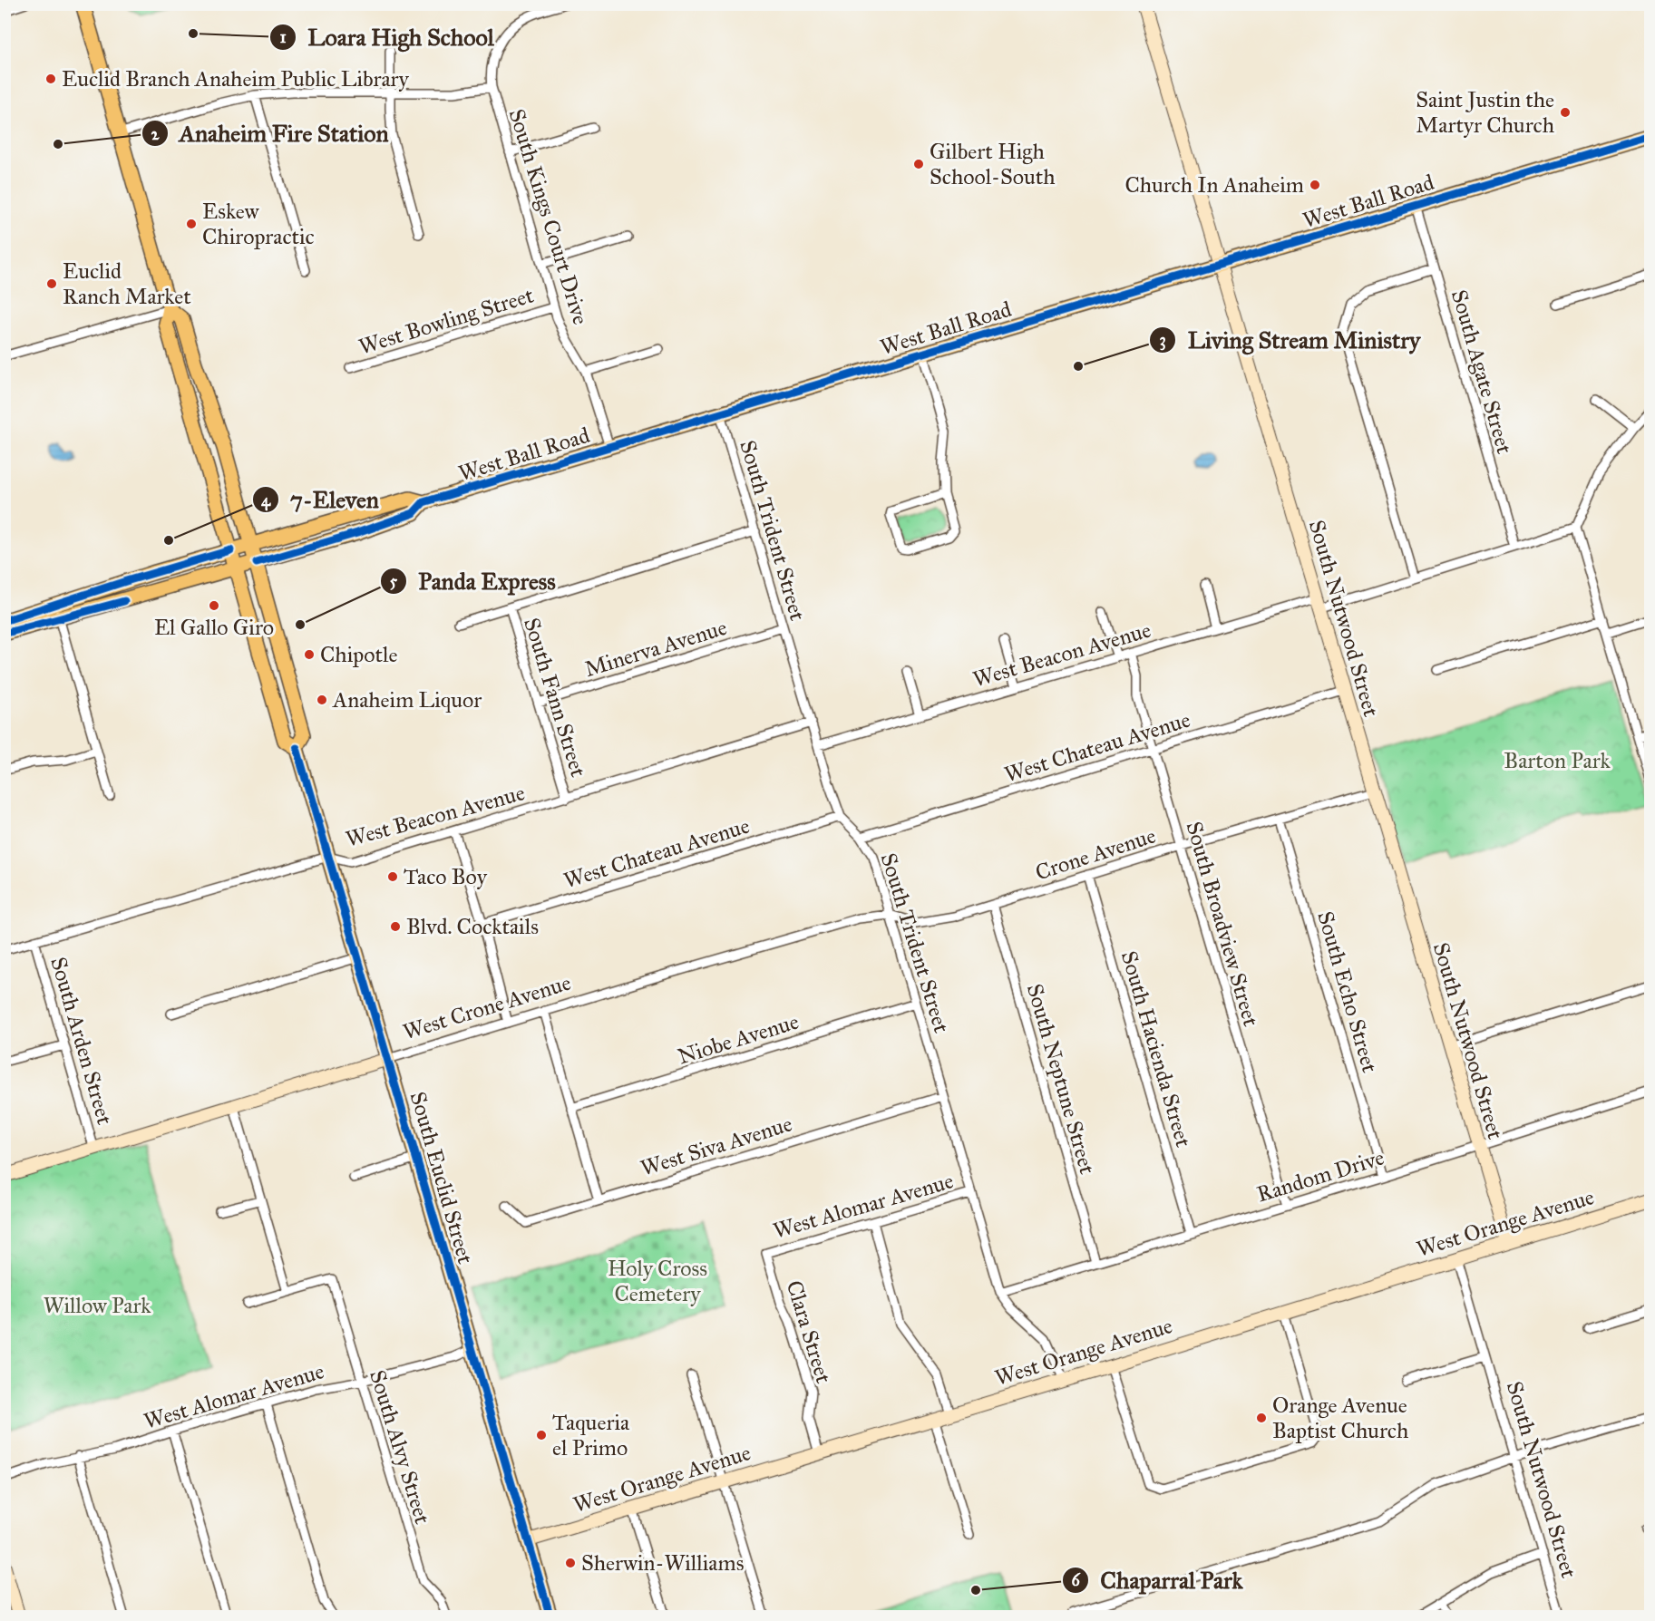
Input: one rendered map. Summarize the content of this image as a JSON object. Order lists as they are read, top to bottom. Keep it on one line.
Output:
{"streets":{"main road":["West Ball Road","South Euclid Street"],"street":["South Kings Court Drive","West Bowling Street","South Agate Street","South Trident Street","South Nutwood Street","Minerva Avenue","West Beacon Avenue","South Fann Street","West Chateau Avenue","Crone Avenue","South Broadview Street","South Echo Street","West Crone Avenue","Niobe Avenue","South Arden Street","South Hacienda Street","South Neptune Street","West Siva Avenue","Random Drive","West Alomar Avenue","West Orange Avenue","Clara Street","South Alvy Street"]},"crossings":[["West Ball Road","South Kings Court Drive"],["West Ball Road","South Agate Street"],["West Ball Road","South Trident Street"],["West Ball Road","South Nutwood Street"],["West Ball Road","South Euclid Street"],["South Kings Court Drive","West Bowling Street"],["South Agate Street","West Beacon Avenue"],["South Trident Street","Minerva Avenue"],["South Trident Street","West Beacon Avenue"],["South Trident Street","West Chateau Avenue"],["South Trident Street","Crone Avenue"],["South Trident Street","West Crone Avenue"],["South Trident Street","Niobe Avenue"],["South Trident Street","West Siva Avenue"],["South Trident Street","Random Drive"],["South Trident Street","West Alomar Avenue"],["South Trident Street","West Orange Avenue"],["South Nutwood Street","West Beacon Avenue"],["South Nutwood Street","West Chateau Avenue"],["South Nutwood Street","Crone Avenue"],["South Nutwood Street","Random Drive"],["South Nutwood Street","West Orange Avenue"],["Minerva Avenue","South Fann Street"],["West Beacon Avenue","South Fann Street"],["West Beacon Avenue","South Broadview Street"],["West Beacon Avenue","South Arden Street"],["West Beacon Avenue","South Euclid Street"],["West Chateau Avenue","South Broadview Street"],["Crone Avenue","South Broadview Street"],["Crone Avenue","South Echo Street"],["Crone Avenue","West Crone Avenue"],["Crone Avenue","South Hacienda Street"],["Crone Avenue","South Neptune Street"],["South Broadview Street","Random Drive"],["South Echo Street","Random Drive"],["West Crone Avenue","South Arden Street"],["West Crone Avenue","South Euclid Street"],["South Hacienda Street","Random Drive"],["South Neptune Street","Random Drive"],["South Euclid Street","West Alomar Avenue"],["South Euclid Street","West Orange Avenue"],["West Alomar Avenue","Clara Street"],["West Alomar Avenue","South Alvy Street"],["West Orange Avenue","Clara Street"]],"parks":["Barton Park","Holy Cross Cemetery","Willow Park"],"places":["Loara High School","Euclid Branch Anaheim Public Library","Saint Justin the Martyr Church","Anaheim Fire Station","Gilbert High School-South","Church In Anaheim","Eskew Chiropractic","Euclid Ranch Market","Living Stream Ministry","7-Eleven","El Gallo Giro","Panda Express","Chipotle","Anaheim Liquor","Taco Boy","Blvd. Cocktails","Orange Avenue Baptist Church","Taqueria el Primo","Sherwin-Williams","Chaparral Park"]}
